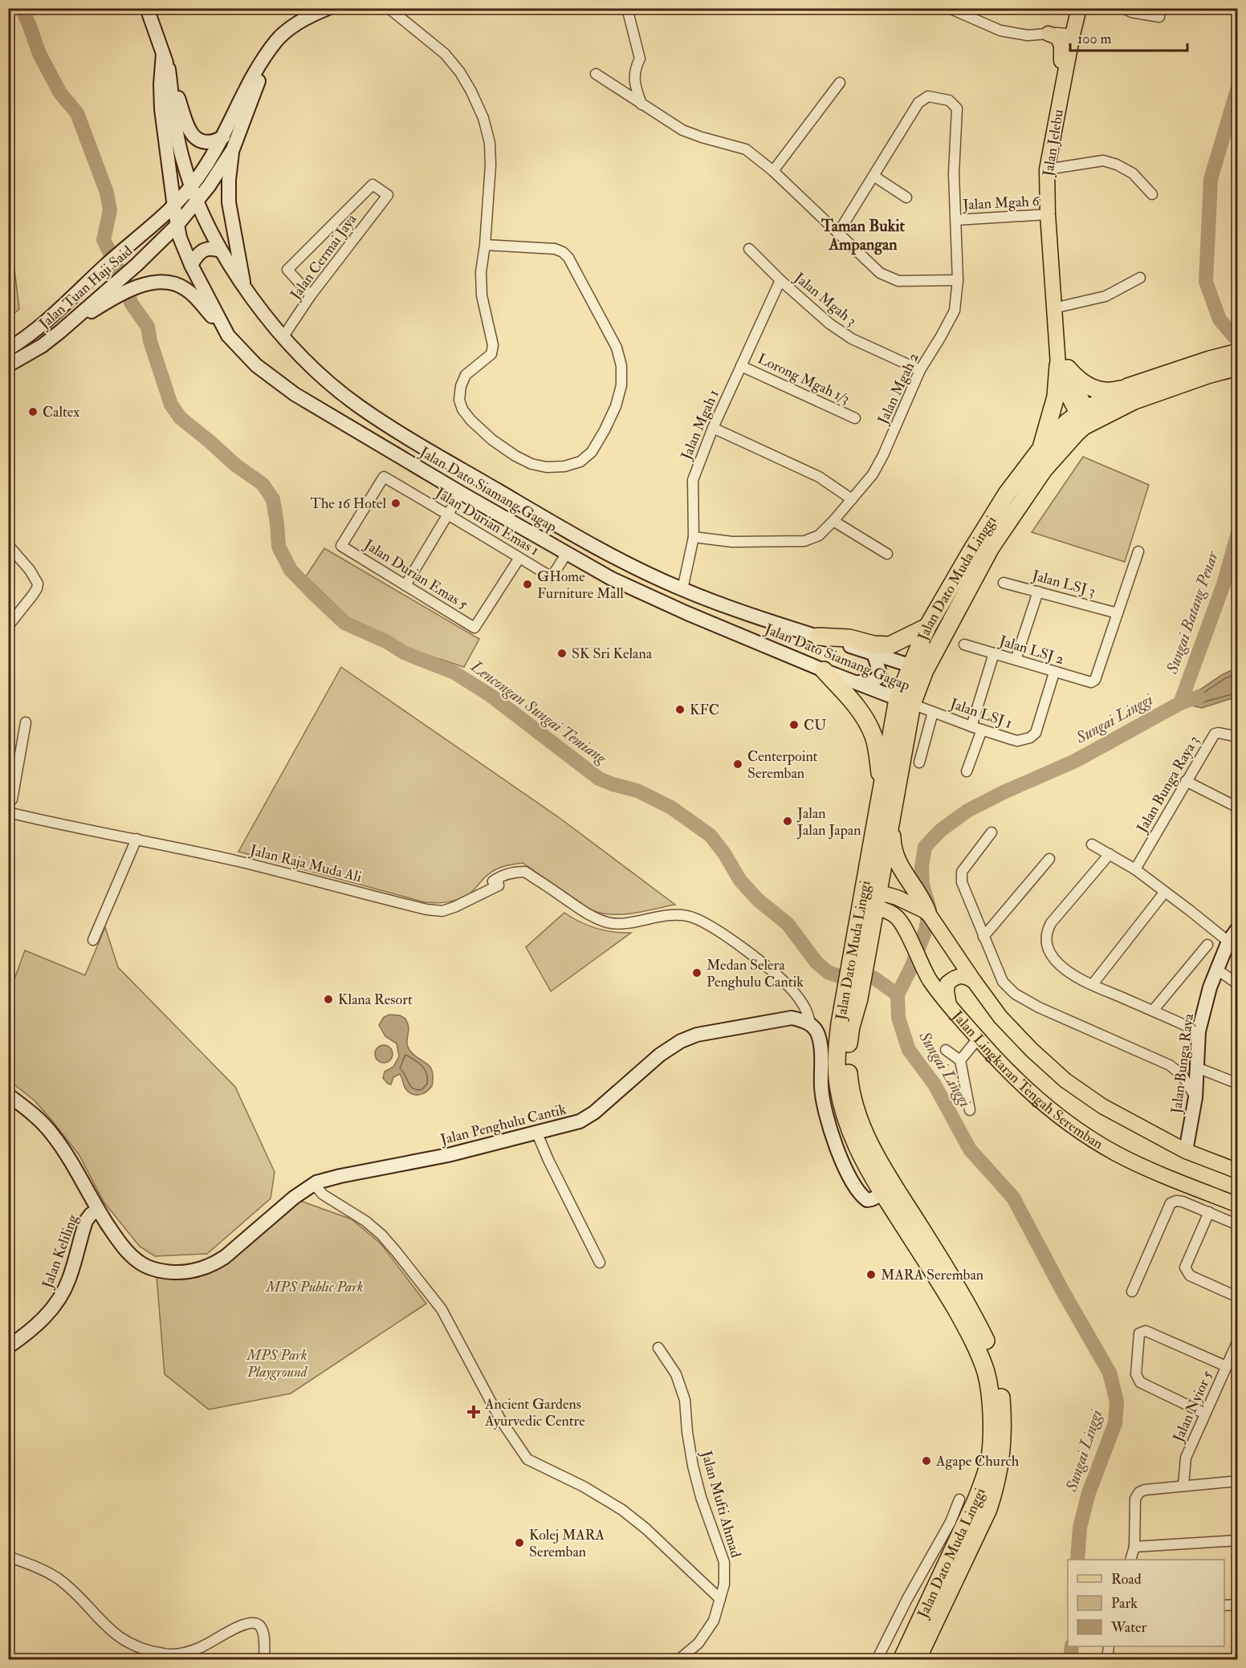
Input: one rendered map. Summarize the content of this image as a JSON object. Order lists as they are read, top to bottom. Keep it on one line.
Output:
{"streets":{"highway":["Jalan Dato Muda Linggi"],"main road":["Jalan Jelebu","Jalan Tuan Haji Said","Jalan Dato Siamang Gagap","Jalan Bunga Raya","Jalan Lingkaran Tengah Seremban","Jalan Penghulu Cantik","Jalan Keliling"],"street":["Jalan Mgah 6","Jalan Cermai Jaya","Jalan Mgah 3","Lorong Mgah 1/3","Jalan Mgah 2","Jalan Mgah 1","Jalan Durian Emas 1","Jalan Durian Emas 5","Jalan LSJ 3","Jalan LSJ 2","Jalan LSJ 1","Jalan Bunga Raya 3","Jalan Raja Muda Ali","Jalan Nyior 5","Jalan Mufti Ahmad"]},"crossings":[["Jalan Jelebu","Jalan Mgah 6"],["Jalan Jelebu","Jalan Dato Muda Linggi"],["Jalan Mgah 6","Jalan Mgah 2"],["Jalan Cermai Jaya","Jalan Dato Siamang Gagap"],["Jalan Tuan Haji Said","Jalan Dato Siamang Gagap"],["Jalan Mgah 3","Jalan Mgah 2"],["Jalan Mgah 3","Jalan Mgah 1"],["Lorong Mgah 1/3","Jalan Mgah 1"],["Jalan Mgah 2","Jalan Mgah 1"],["Jalan Mgah 1","Jalan Dato Siamang Gagap"],["Jalan Dato Siamang Gagap","Jalan Durian Emas 1"],["Jalan Dato Siamang Gagap","Jalan Dato Muda Linggi"],["Jalan Dato Siamang Gagap","Jalan LSJ 1"],["Jalan Durian Emas 1","Jalan Durian Emas 5"],["Jalan Dato Muda Linggi","Jalan LSJ 1"],["Jalan Dato Muda Linggi","Jalan Lingkaran Tengah Seremban"],["Jalan LSJ 3","Jalan LSJ 2"],["Jalan LSJ 2","Jalan LSJ 1"],["Jalan Raja Muda Ali","Jalan Penghulu Cantik"],["Jalan Bunga Raya","Jalan Lingkaran Tengah Seremban"],["Jalan Penghulu Cantik","Jalan Keliling"]],"districts":["Taman Bukit Ampangan"],"water":["Sungai Batang Penar","Lencongan Sungai Temiang","Sungai Linggi"],"parks":["MPS Public Park","MPS Park Playground"],"places":{"other":["Caltex","The 16 Hotel","GHome Furniture Mall","SK Sri Kelana","KFC","CU","Centerpoint Seremban","Jalan Jalan Japan","Medan Selera Penghulu Cantik","Klana Resort","MARA Seremban","Agape Church","Kolej MARA Seremban"],"health":["Ancient Gardens Ayurvedic Centre"]},"legend":["Road","Park","Water"],"scale_bar":"100 m"}
